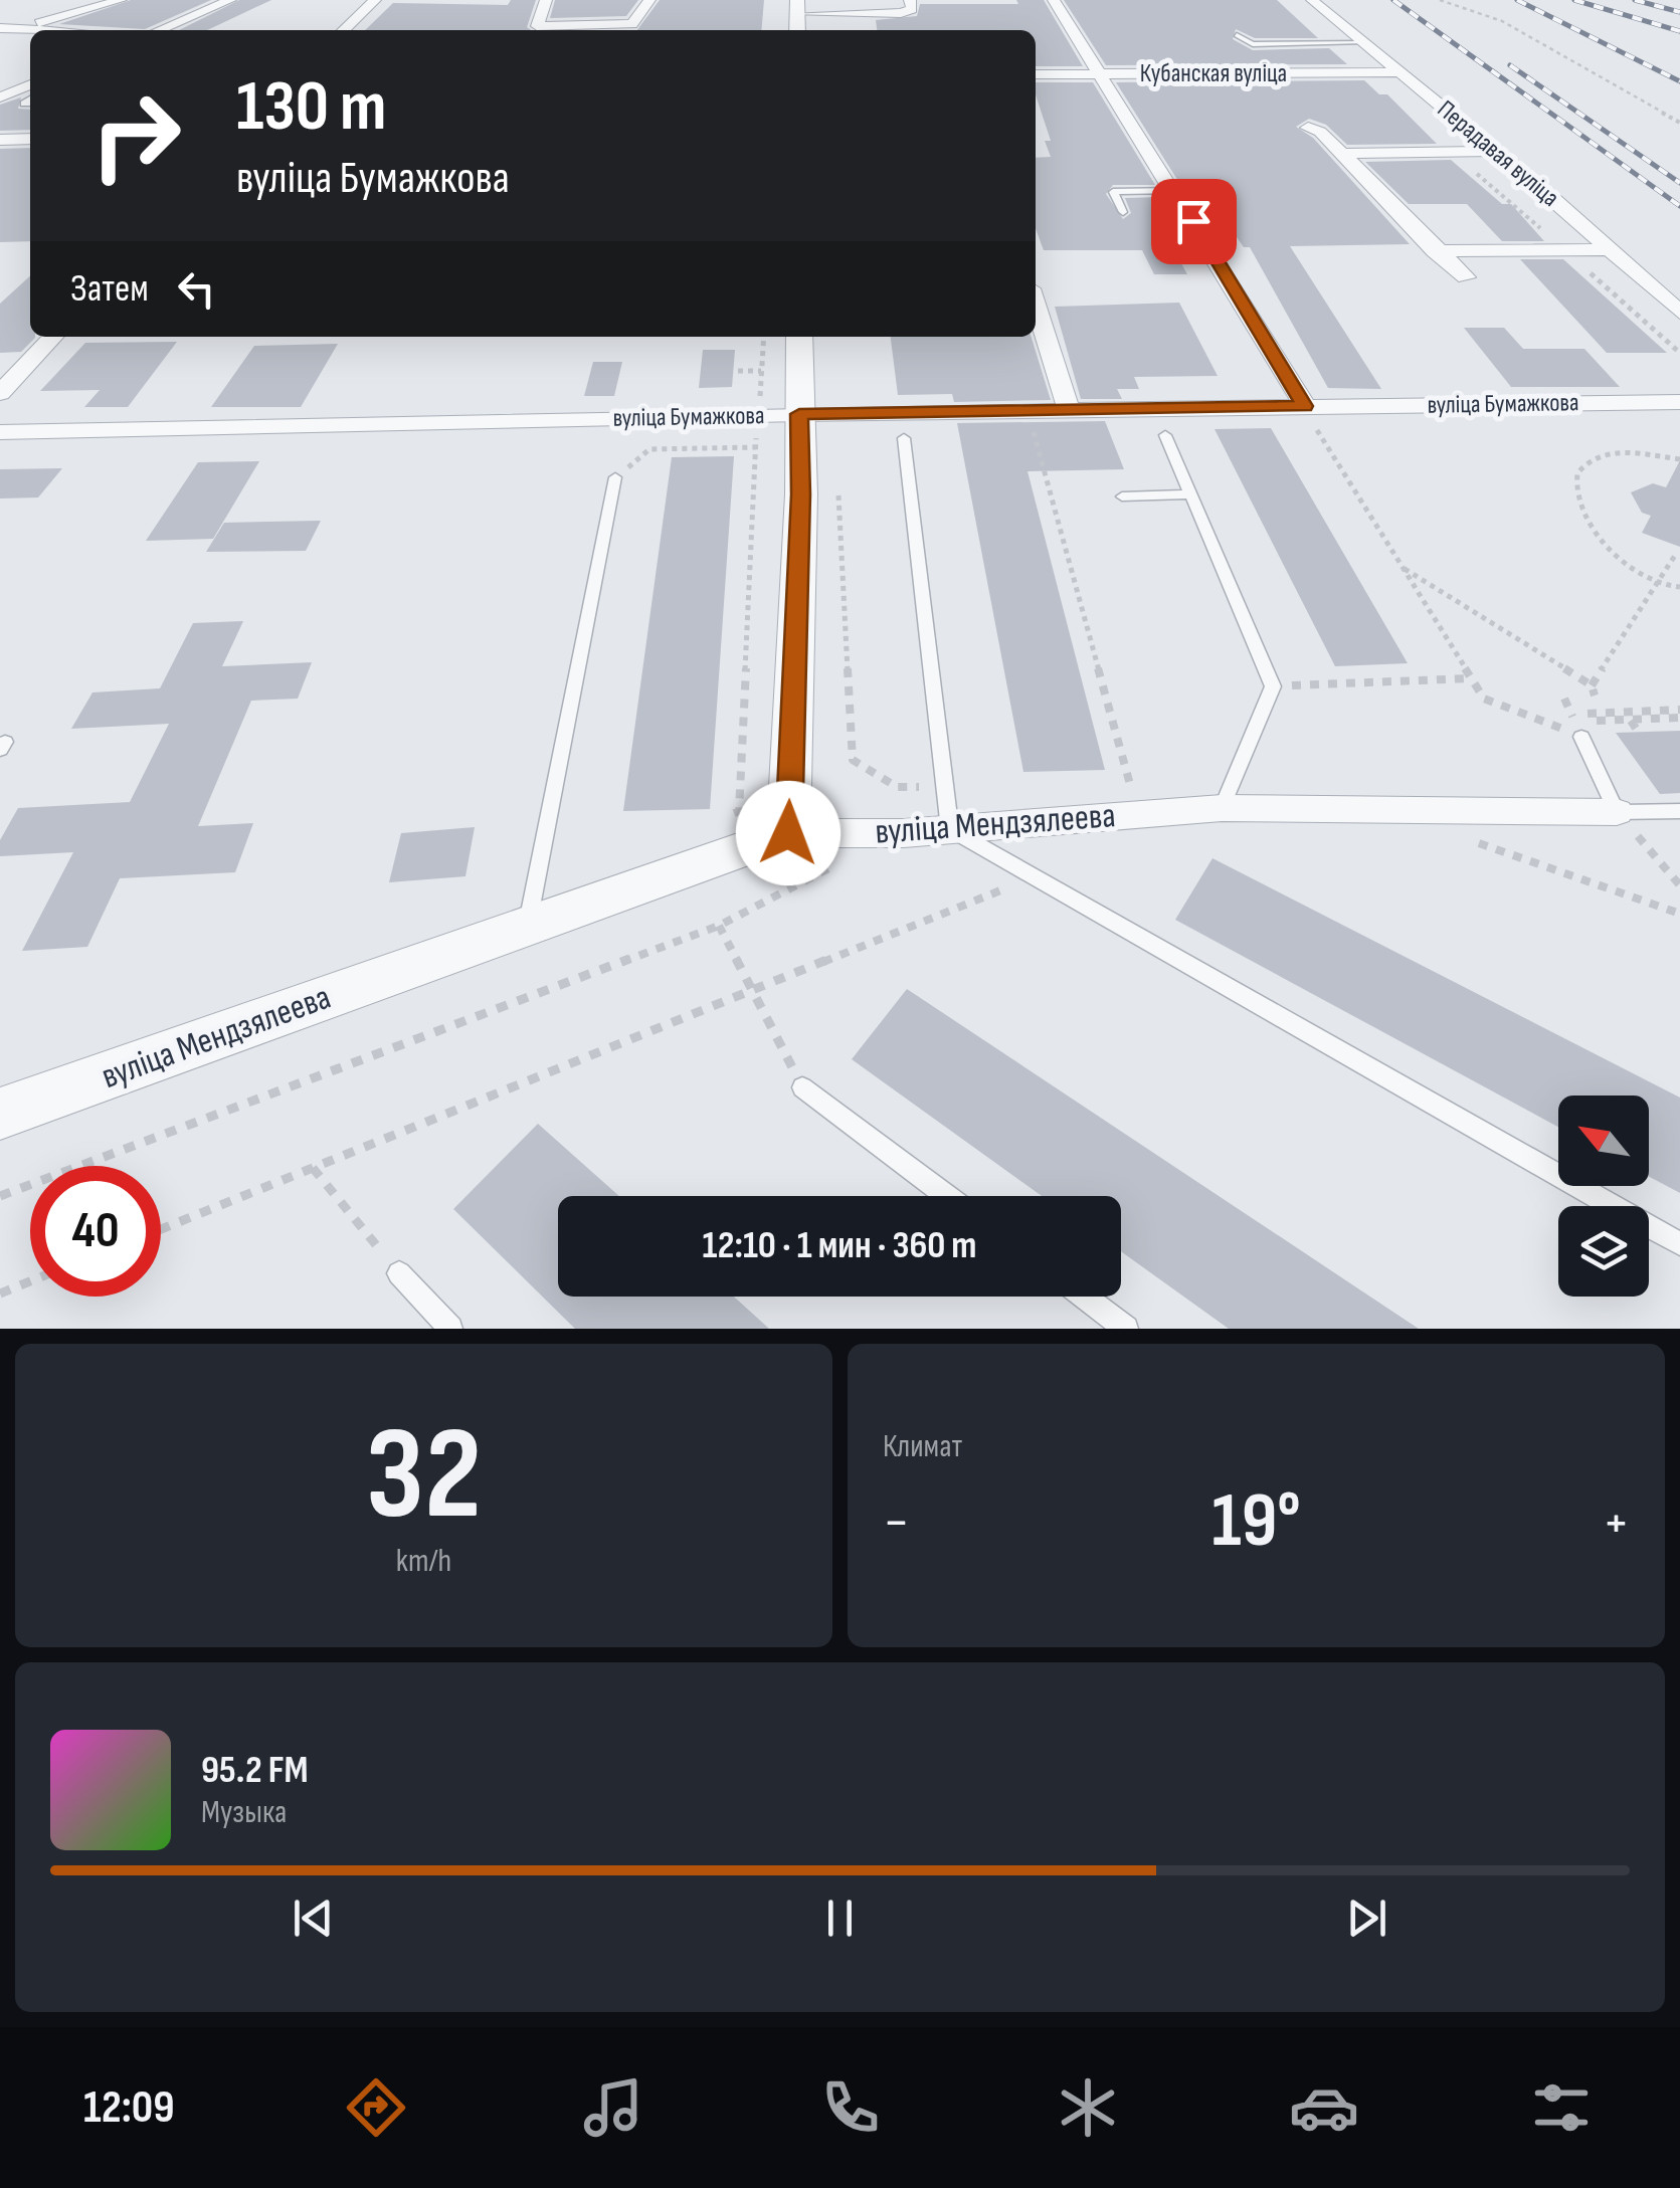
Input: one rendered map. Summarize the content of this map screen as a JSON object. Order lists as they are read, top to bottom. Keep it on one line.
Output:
{"streets":{"street":["Кубанская вуліца","Перадавая вуліца","вуліца Бумажкова","вуліца Мендзялеева"]},"crossings":[["Кубанская вуліца","Перадавая вуліца"]],"north":"top left","page":{"turn":["130 m","вуліца Бумажкова"],"then":"Затем","limit":"40","trip":"12:10 · 1 мин · 360 m","tile":[["32","km/h"],"Климат"],"heat":["−","19°","+"],"song":["95.2 FM","Музыка"],"tabs":"12:09"}}
